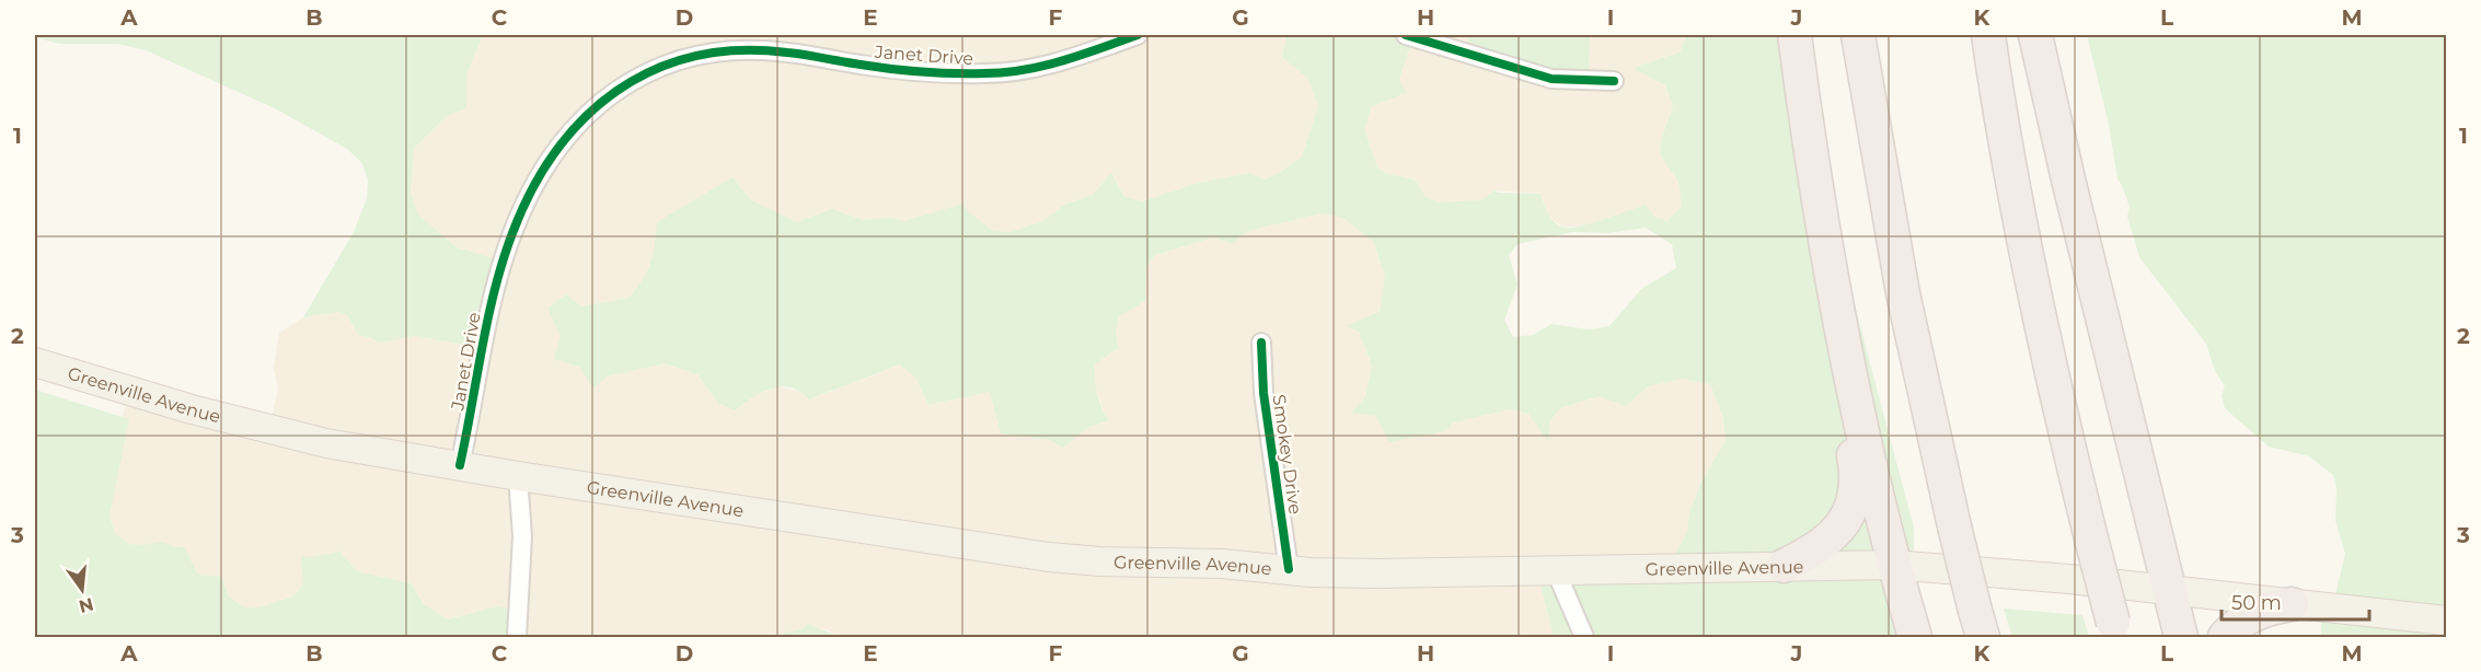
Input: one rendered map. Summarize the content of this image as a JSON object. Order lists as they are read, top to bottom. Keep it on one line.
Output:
{"streets":{"main road":["Greenville Avenue"],"street":["Janet Drive","Smokey Drive"]},"crossings":[["Janet Drive","Greenville Avenue"],["Greenville Avenue","Smokey Drive"]],"scale_bar":"50 m","north":"bottom","grid":{"columns":["A","B","C","D","E","F","G","H","I","J","K","L","M"],"rows":["1","2","3"]}}
